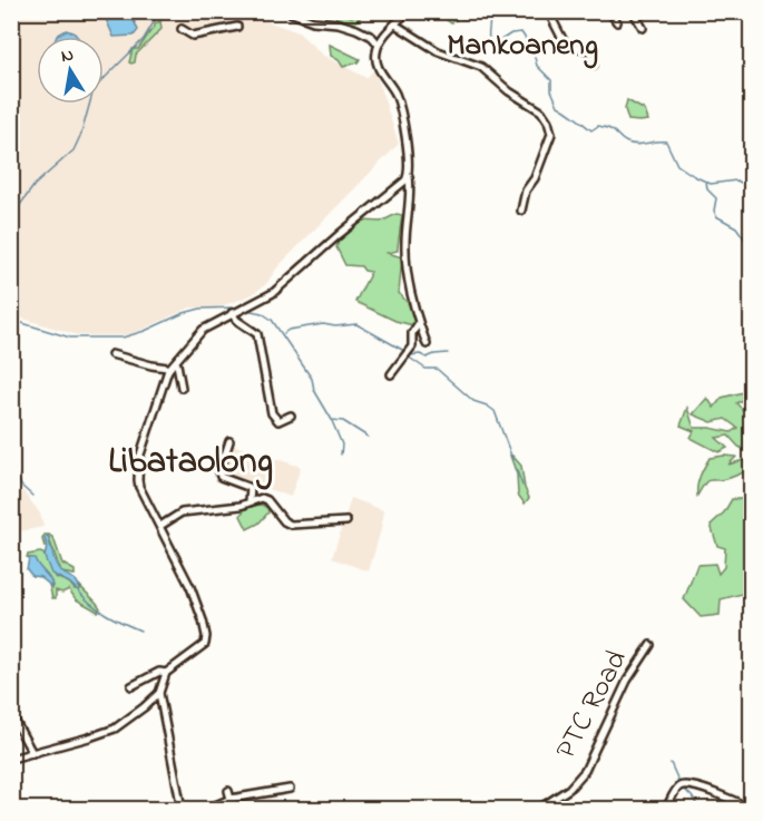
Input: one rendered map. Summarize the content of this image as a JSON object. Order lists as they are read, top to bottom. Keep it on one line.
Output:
{"streets":{"street":["PTC Road"]},"districts":["Mankoaneng","Libataolong"],"north":"top"}
